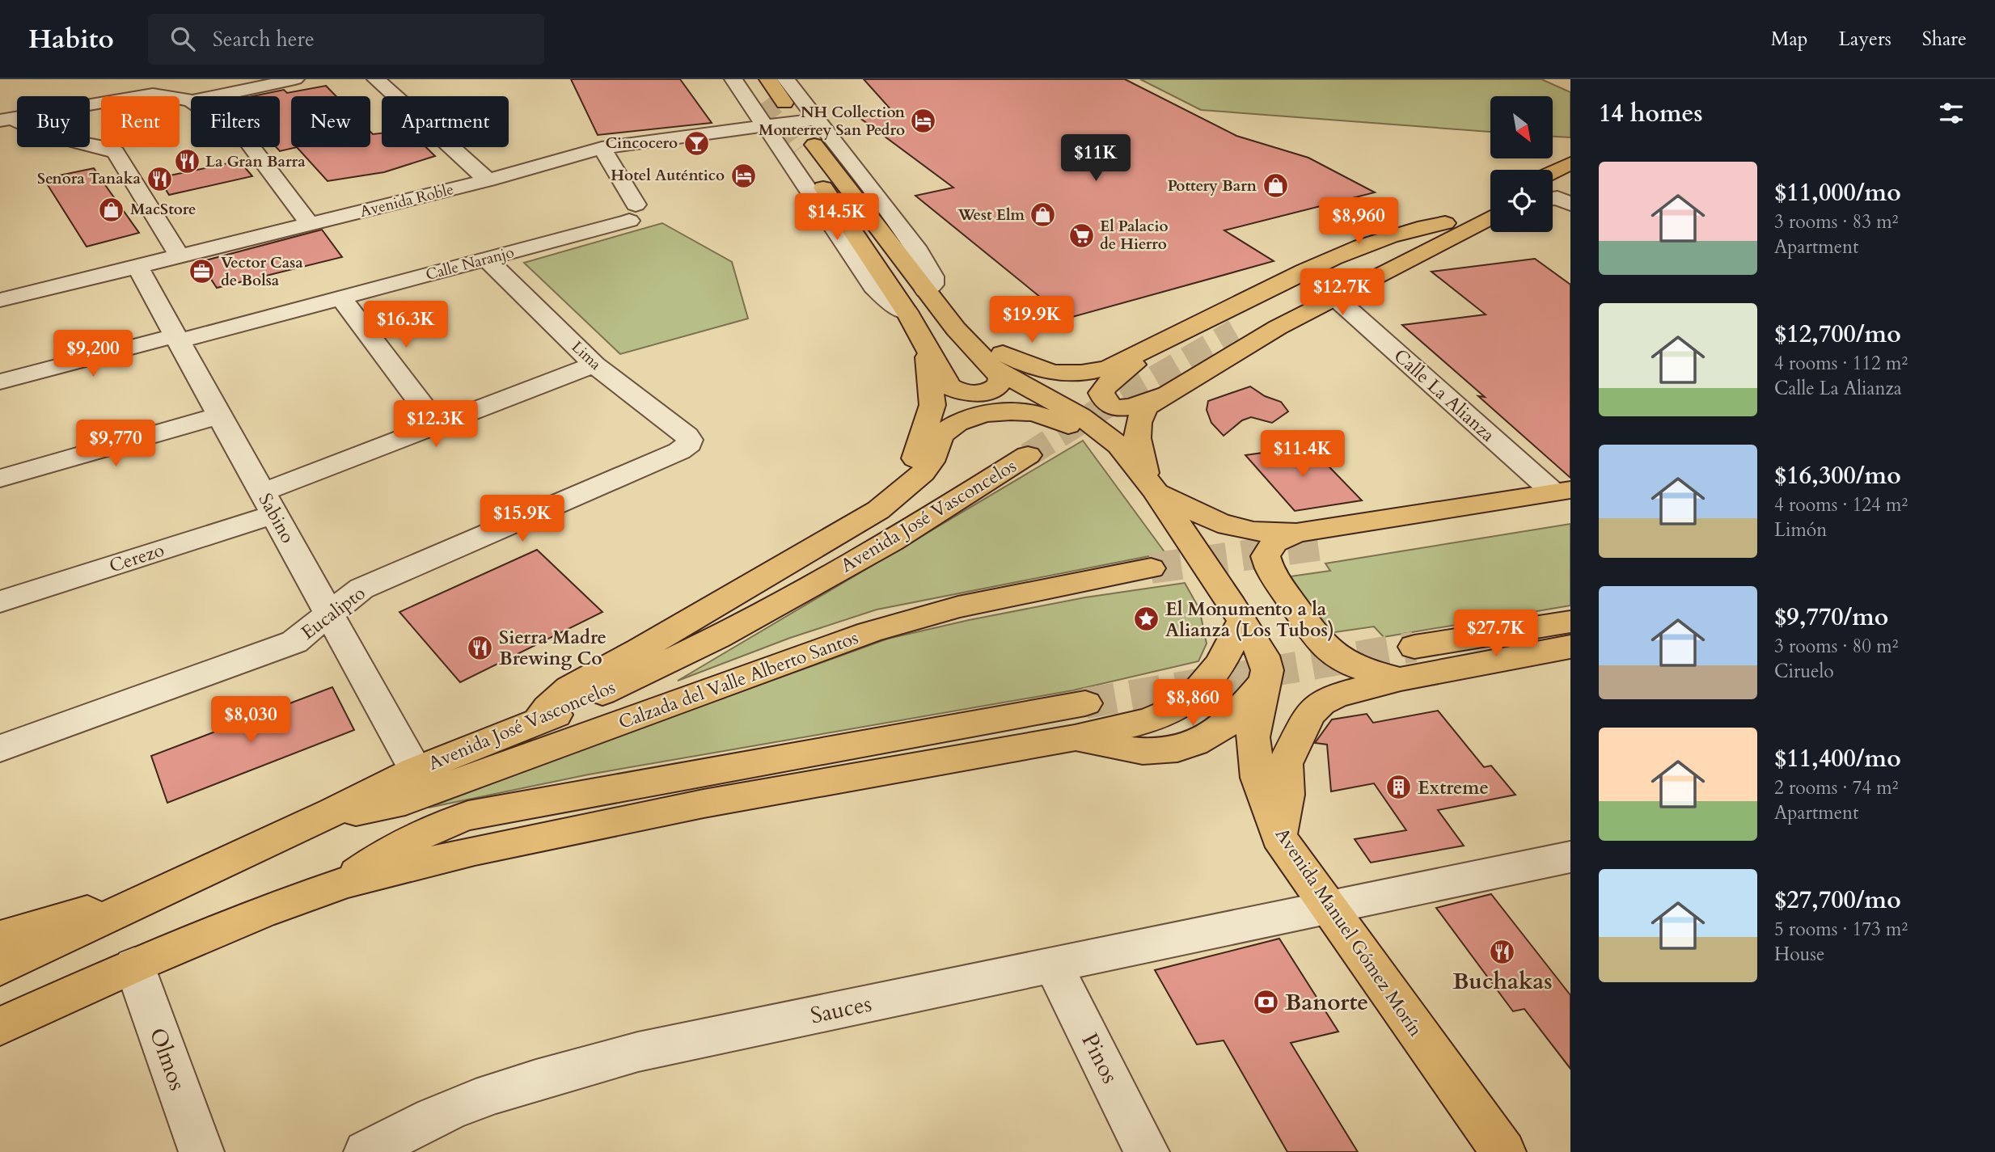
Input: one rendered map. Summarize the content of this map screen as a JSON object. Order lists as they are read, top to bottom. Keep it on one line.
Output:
{"streets":{"main road":["Avenida José Vasconcelos","Calzada del Valle Alberto Santos","Avenida Manuel Gómez Morín"],"street":["Avenida Roble","Calle Naranjo","Lima","Calle La Alianza","Sabino","Cerezo","Eucalipto","Sauces","Pinos","Olmos"]},"crossings":[["Avenida Roble","Calle Naranjo"],["Avenida Roble","Sabino"],["Avenida Roble","Avenida Manuel Gómez Morín"],["Calle Naranjo","Lima"],["Calle Naranjo","Sabino"],["Lima","Cerezo"],["Lima","Eucalipto"],["Avenida José Vasconcelos","Sabino"],["Avenida José Vasconcelos","Calzada del Valle Alberto Santos"],["Sabino","Cerezo"],["Sabino","Eucalipto"],["Avenida Manuel Gómez Morín","Sauces"],["Sauces","Pinos"]],"places":{"hotel":["NH Collection Monterrey San Pedro","Hotel Auténtico"],"bar":["Cincocero"],"restaurant":["La Gran Barra","Senora Tanaka","Sierra Madre Brewing Co","Buchakas"],"shop":["Pottery Barn","MacStore","West Elm"],"supermarket":["El Palacio de Hierro"],"office":["Vector Casa de Bolsa"],"place":["El Monumento a la Alianza (Los Tubos)"],"building":["Extreme"],"bank":["Banorte"]},"north":"bottom right","page":{"header":"Habito","search":"Search here","nav":["Map","Layers","Share"],"heading":"14 homes","chip":["Buy","Rent","Filters","New","Apartment"],"price":["$11K","$14.5K","$8,960","$12.7K","$19.9K","$16.3K","$9,200","$12.3K","$9,770","$11.4K","$15.9K","$27.7K","$8,860","$8,030"],"list":[{"name":"$11,000/mo","note":"3 rooms · 83 m² · Apartment"},{"name":"$12,700/mo","note":"4 rooms · 112 m² · Calle La Alianza"},{"name":"$16,300/mo","note":"4 rooms · 124 m² · Limón"},{"name":"$9,770/mo","note":"3 rooms · 80 m² · Ciruelo"},{"name":"$11,400/mo","note":"2 rooms · 74 m² · Apartment"},{"name":"$27,700/mo","note":"5 rooms · 173 m² · House"}]}}
